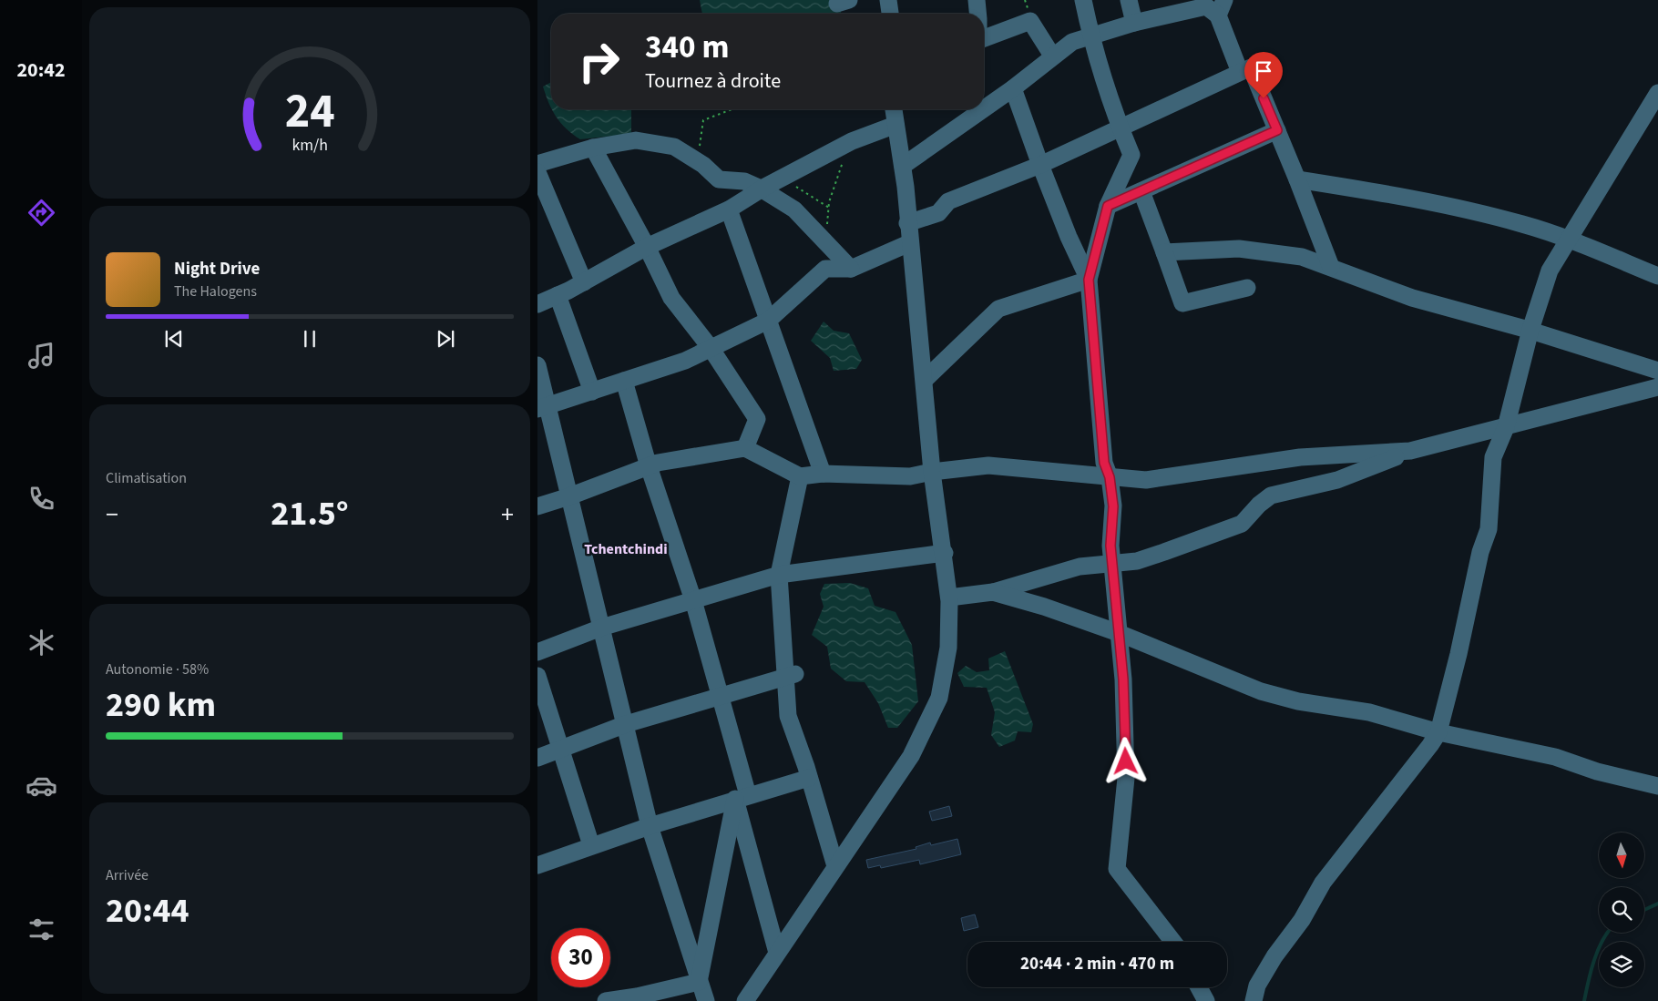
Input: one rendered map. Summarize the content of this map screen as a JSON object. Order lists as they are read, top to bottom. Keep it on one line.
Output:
{"districts":["Tchentchindi"],"north":"bottom","page":{"tabs":"20:42","turn":["340 m","Tournez à droite"],"song":["Night Drive","The Halogens"],"tile":["Climatisation",["Autonomie · 58%","290 km"],["Arrivée","20:44"]],"heat":["−","21.5°","+"],"limit":"30","trip":"20:44 · 2 min · 470 m","gauge":["24","km/h"]}}
